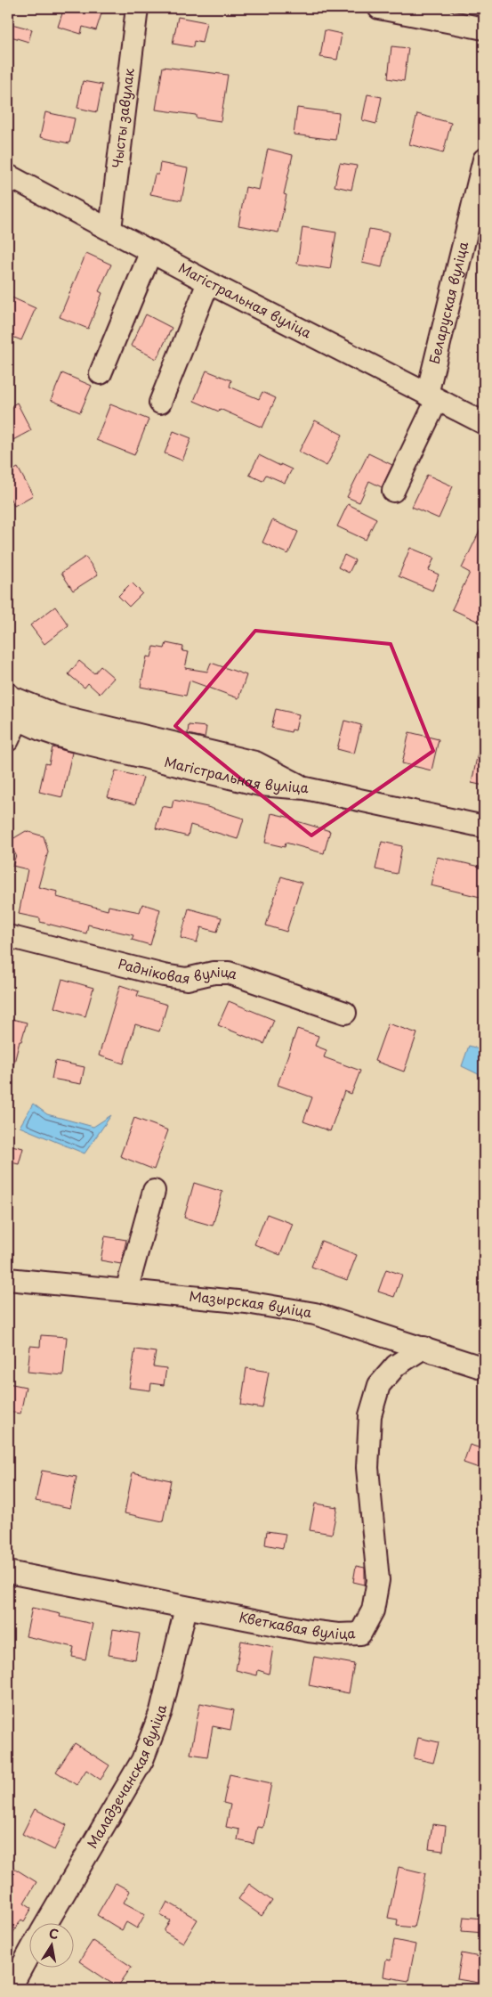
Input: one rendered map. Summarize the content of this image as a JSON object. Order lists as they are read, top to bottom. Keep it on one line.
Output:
{"streets":{"street":["Чысты завулак","Магістральная вуліца","Беларуская вуліца","Радніковая вуліца","Мазырская вуліца","Кветкавая вуліца","Маладзечанская вуліца"]},"crossings":[["Чысты завулак","Магістральная вуліца"],["Магістральная вуліца","Беларуская вуліца"],["Мазырская вуліца","Кветкавая вуліца"],["Кветкавая вуліца","Маладзечанская вуліца"]],"north":"top"}
